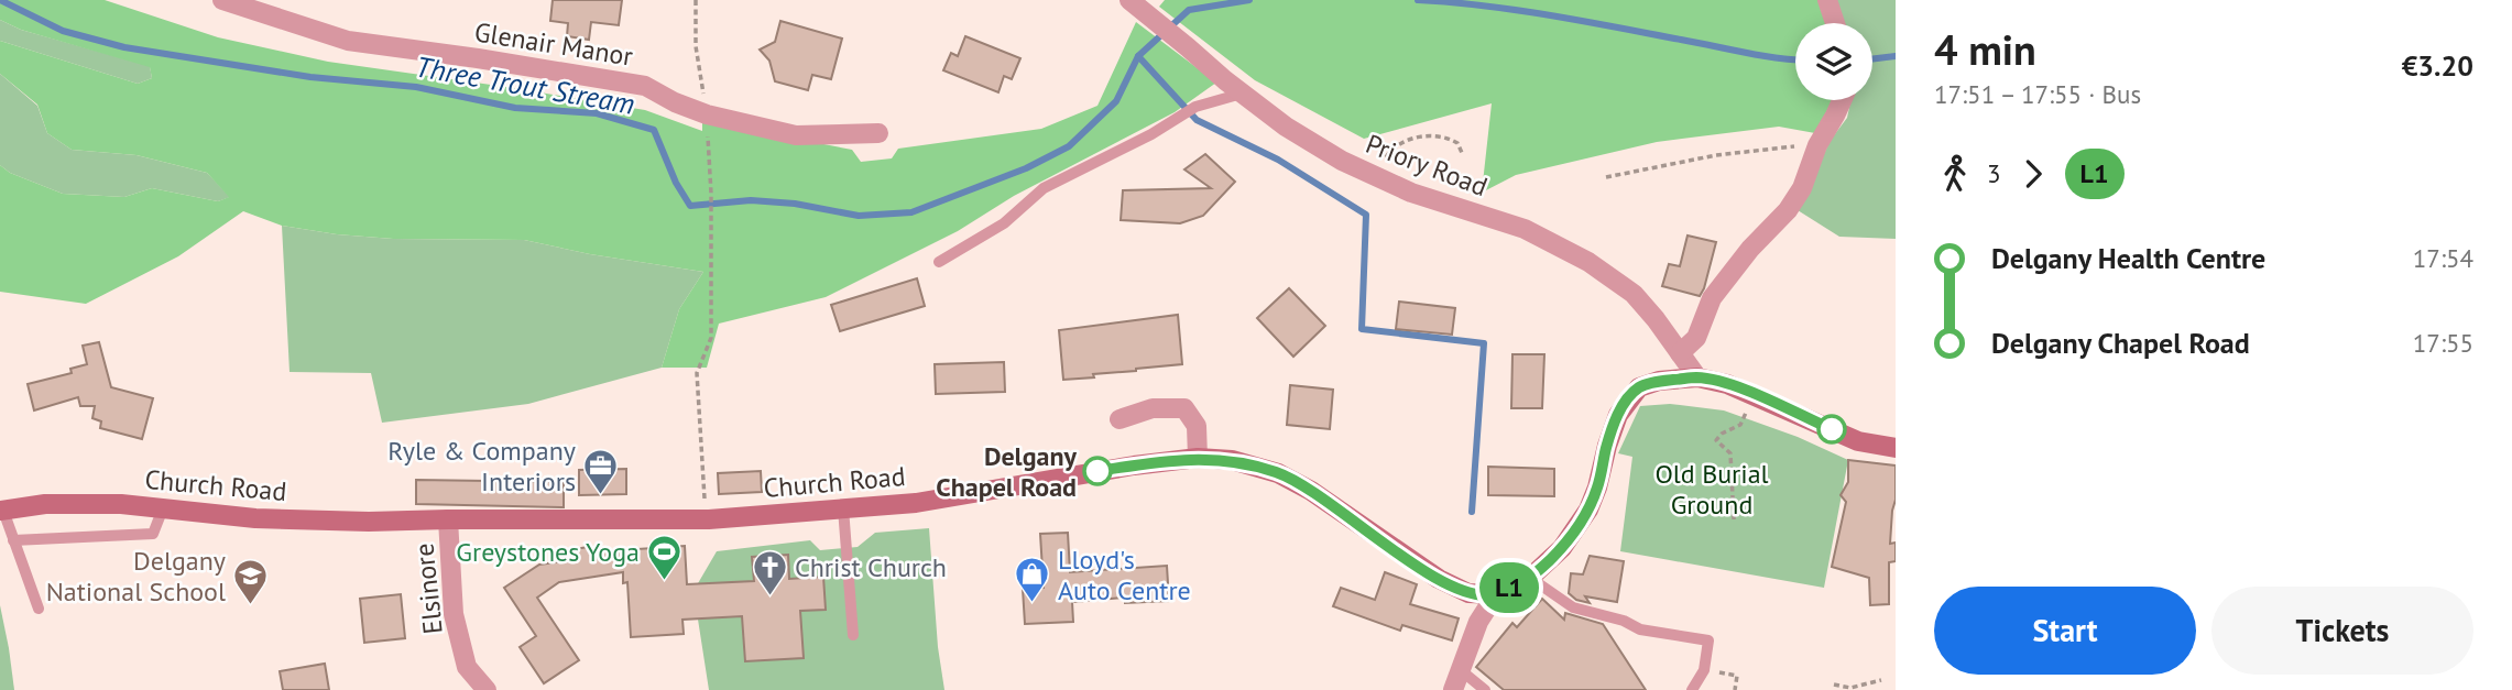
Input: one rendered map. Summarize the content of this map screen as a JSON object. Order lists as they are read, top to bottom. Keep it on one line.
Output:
{"streets":{"main road":["Church Road"],"street":["Glenair Manor","Priory Road","Elsinore"]},"crossings":[["Church Road","Elsinore"]],"water":["Three Trout Stream"],"parks":["Old Burial Ground"],"places":{"other":["Delgany Chapel Road"],"office":["Ryle & Company Interiors"],"sports":["Greystones Yoga"],"church":["Christ Church"],"shop":["Lloyd's Auto Centre"],"school or university":["Delgany National School"]},"lines":["bus line L1"],"page":{"on_map":"L1","heading":["4 min","17:51 – 17:55 · Bus","€3.20"],"legs":["3","L1"],"list":[{"name":"Delgany Health Centre","value":"17:54"},{"name":"Delgany Chapel Road","value":"17:55"}],"buttons":["Start","Tickets"]}}
